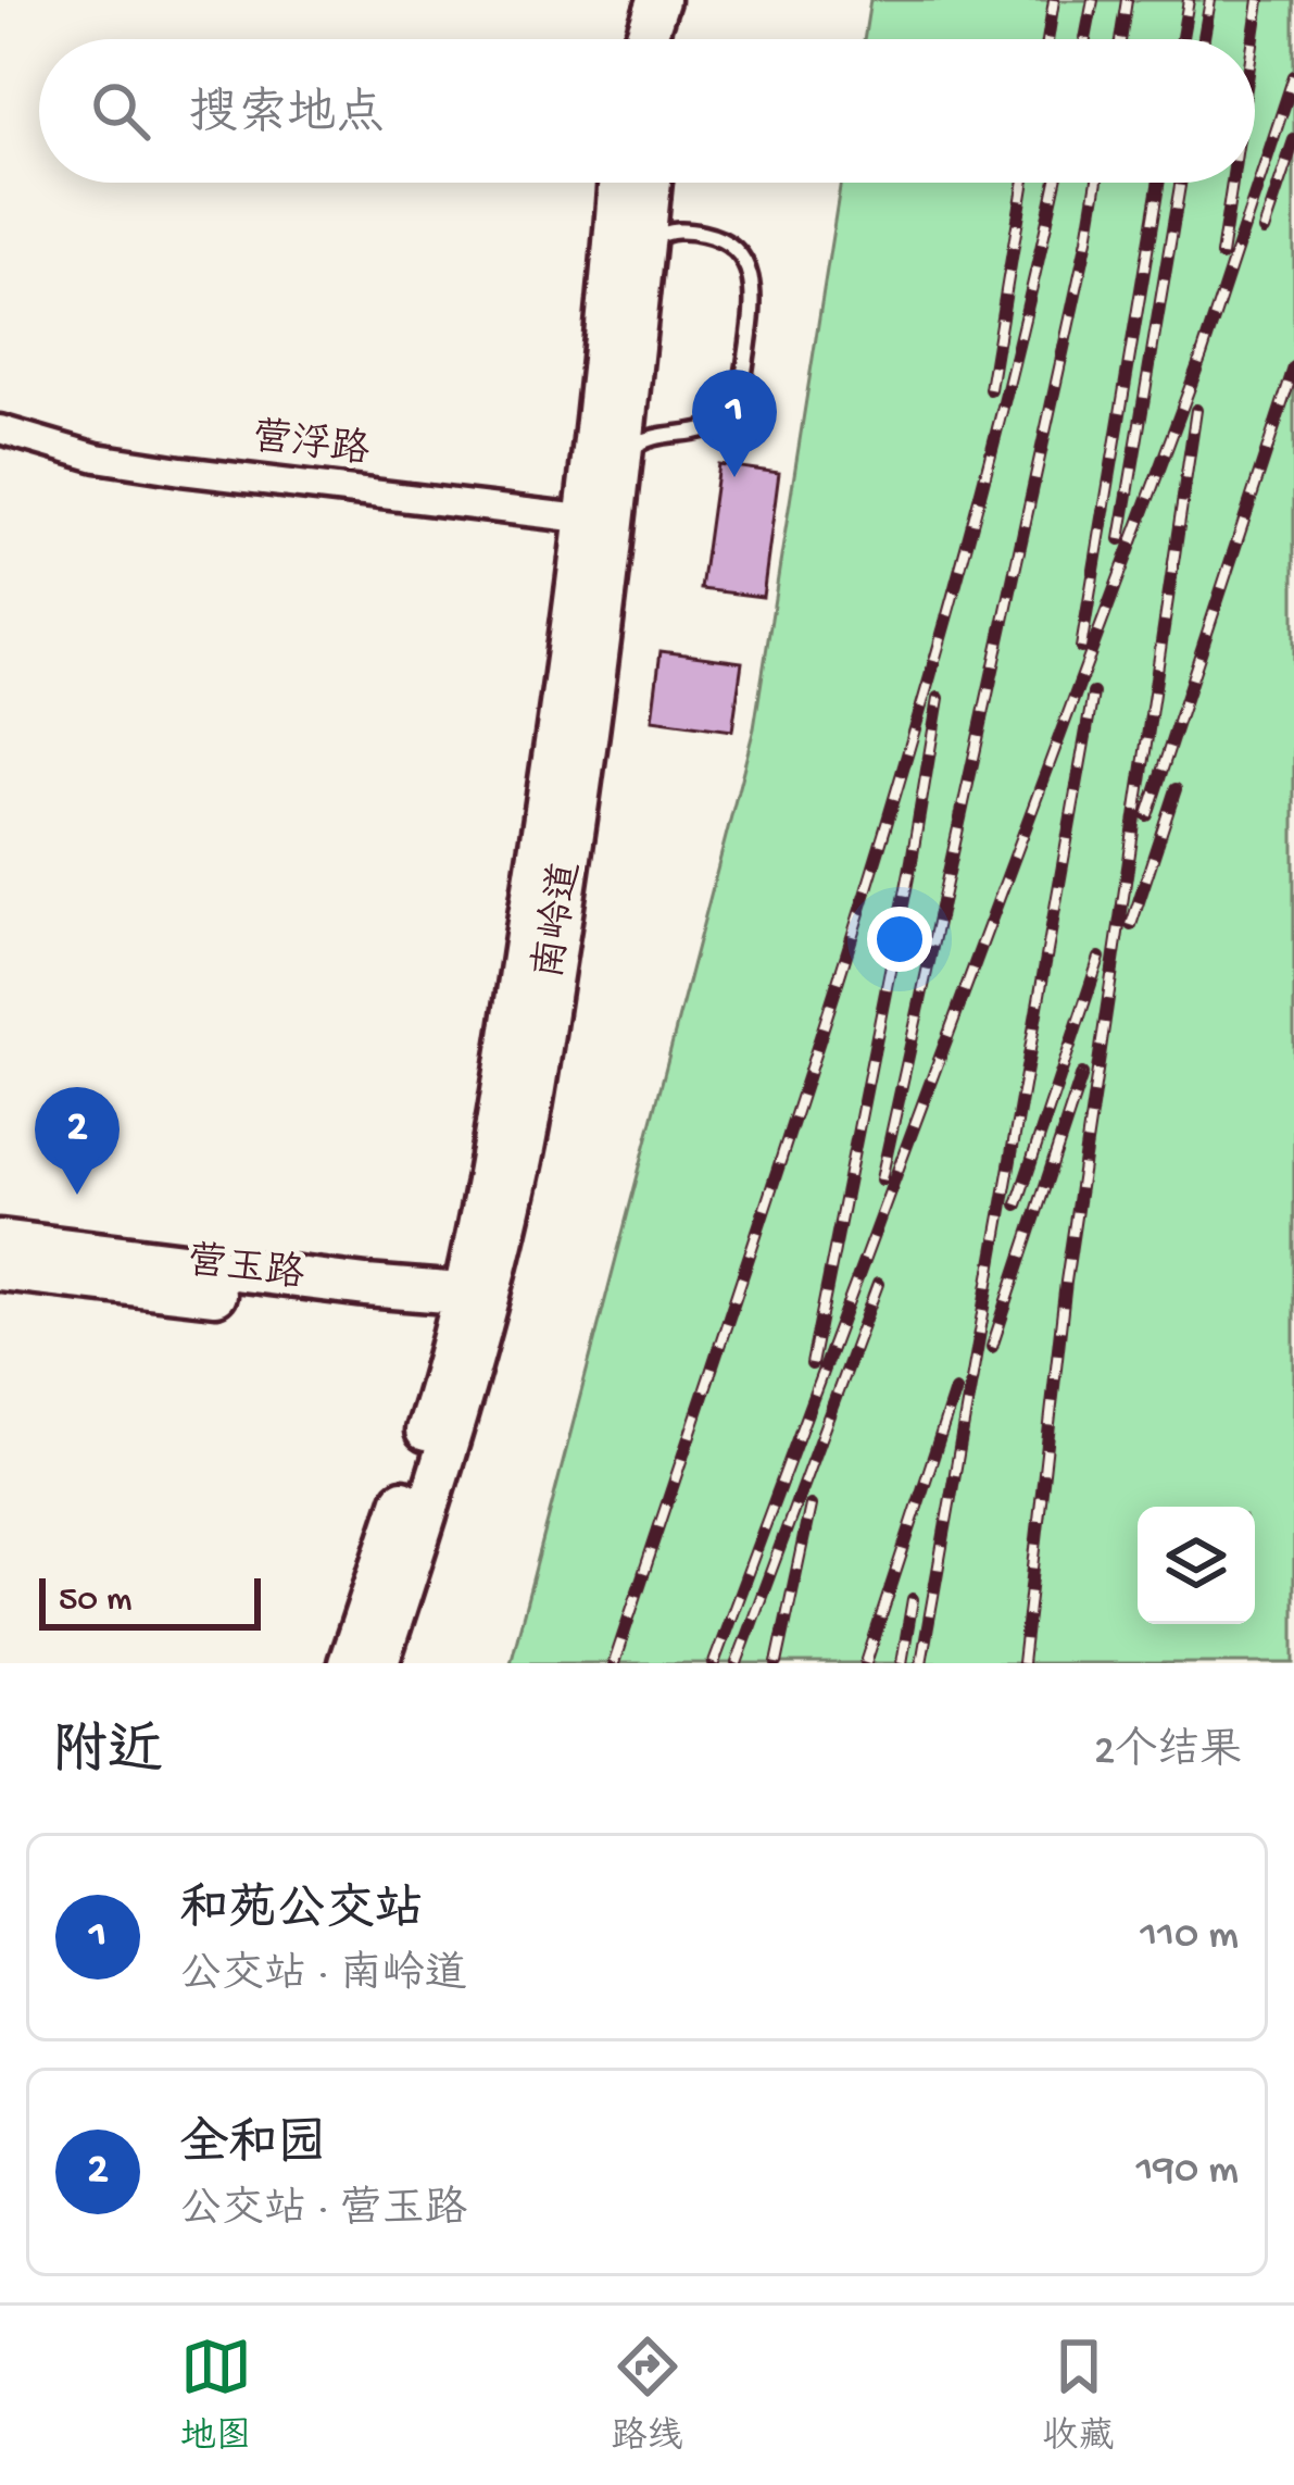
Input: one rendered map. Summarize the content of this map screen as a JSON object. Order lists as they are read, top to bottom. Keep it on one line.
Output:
{"streets":{"street":["营浮路","南岭道","营玉路"]},"crossings":[["营浮路","南岭道"],["南岭道","营玉路"]],"scale_bar":"50 m","page":{"search":"搜索地点","pins":["1","2"],"scale":"50 m","heading":["附近","2个结果"],"list":[{"mark":"1","name":"和苑公交站","note":"公交站 · 南岭道","value":"110 m"},{"mark":"2","name":"全和园","note":"公交站 · 营玉路","value":"190 m"}],"nav":["地图","路线","收藏"]}}
